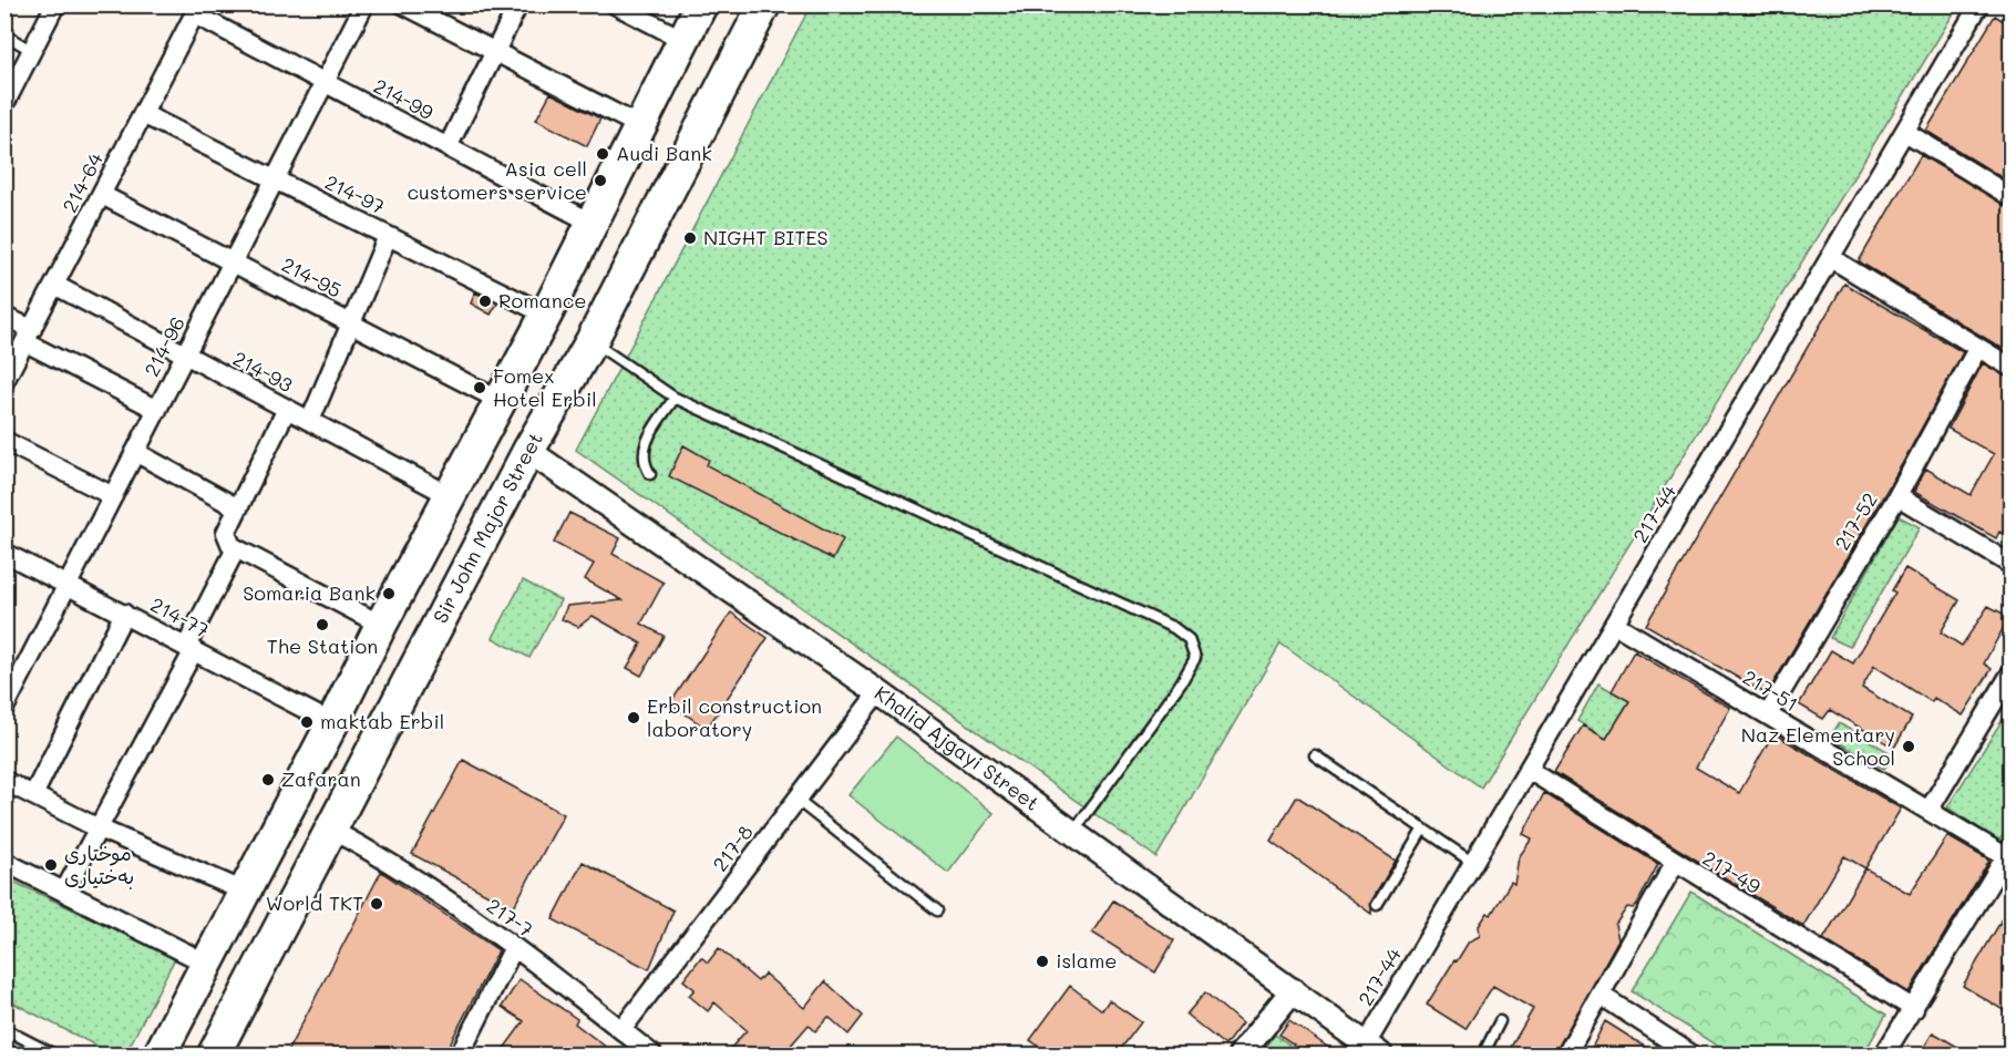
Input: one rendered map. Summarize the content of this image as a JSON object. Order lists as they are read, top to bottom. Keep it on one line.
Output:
{"streets":{"highway":["Sir John Major Street"],"street":["214-99","214-64","214-97","214-95","214-96","214-93","217-44","217-52","214-77","217-51","Khalid Ajgayi Street","217-8","217-49","217-7"]},"crossings":[["214-99","214-64"],["214-99","214-96"],["214-64","214-97"],["214-64","214-95"],["214-64","214-93"],["214-97","214-96"],["214-95","214-96"],["214-96","214-93"],["214-96","214-77"],["217-44","217-51"],["217-44","Khalid Ajgayi Street"],["217-44","217-49"],["217-52","217-51"],["Sir John Major Street","Khalid Ajgayi Street"],["Sir John Major Street","217-7"],["Khalid Ajgayi Street","217-8"],["217-8","217-7"]],"places":["Audi Bank","Asia cell customers service","NIGHT BITES","Romance","Fomex Hotel Erbil","Somaria Bank","The Station","Erbil construction laboratory","maktab Erbil","Naz Elementary School","Zafaran","موختاری بە‌ختیاری","World TKT","islame"]}
